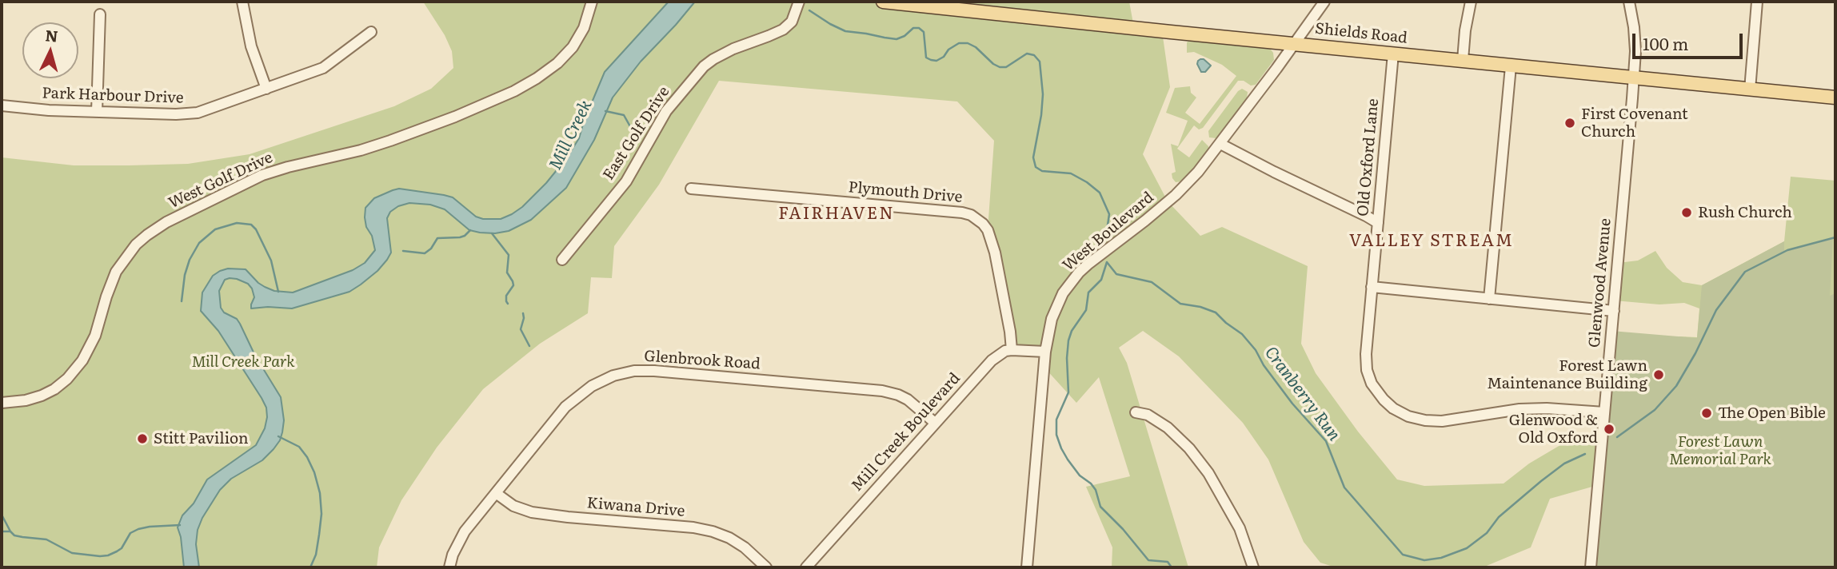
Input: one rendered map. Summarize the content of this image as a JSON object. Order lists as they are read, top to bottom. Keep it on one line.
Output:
{"streets":{"main road":["Shields Road"],"street":["Park Harbour Drive","East Golf Drive","Old Oxford Lane","West Golf Drive","Plymouth Drive","West Boulevard","Glenwood Avenue","Glenbrook Road","Mill Creek Boulevard","Kiwana Drive"]},"crossings":[["Shields Road","Old Oxford Lane"],["Shields Road","West Boulevard"],["Shields Road","Glenwood Avenue"],["Old Oxford Lane","Glenwood Avenue"],["Plymouth Drive","Mill Creek Boulevard"],["Glenbrook Road","Mill Creek Boulevard"],["Glenbrook Road","Kiwana Drive"]],"districts":["FAIRHAVEN","VALLEY STREAM"],"water":["Mill Creek","Cranberry Run"],"parks":["Mill Creek Park","Forest Lawn Memorial Park"],"places":["First Covenant Church","Rush Church","Forest Lawn Maintenance Building","The Open Bible","Glenwood & Old Oxford","Stitt Pavilion"],"scale_bar":"100 m","north":"top"}
